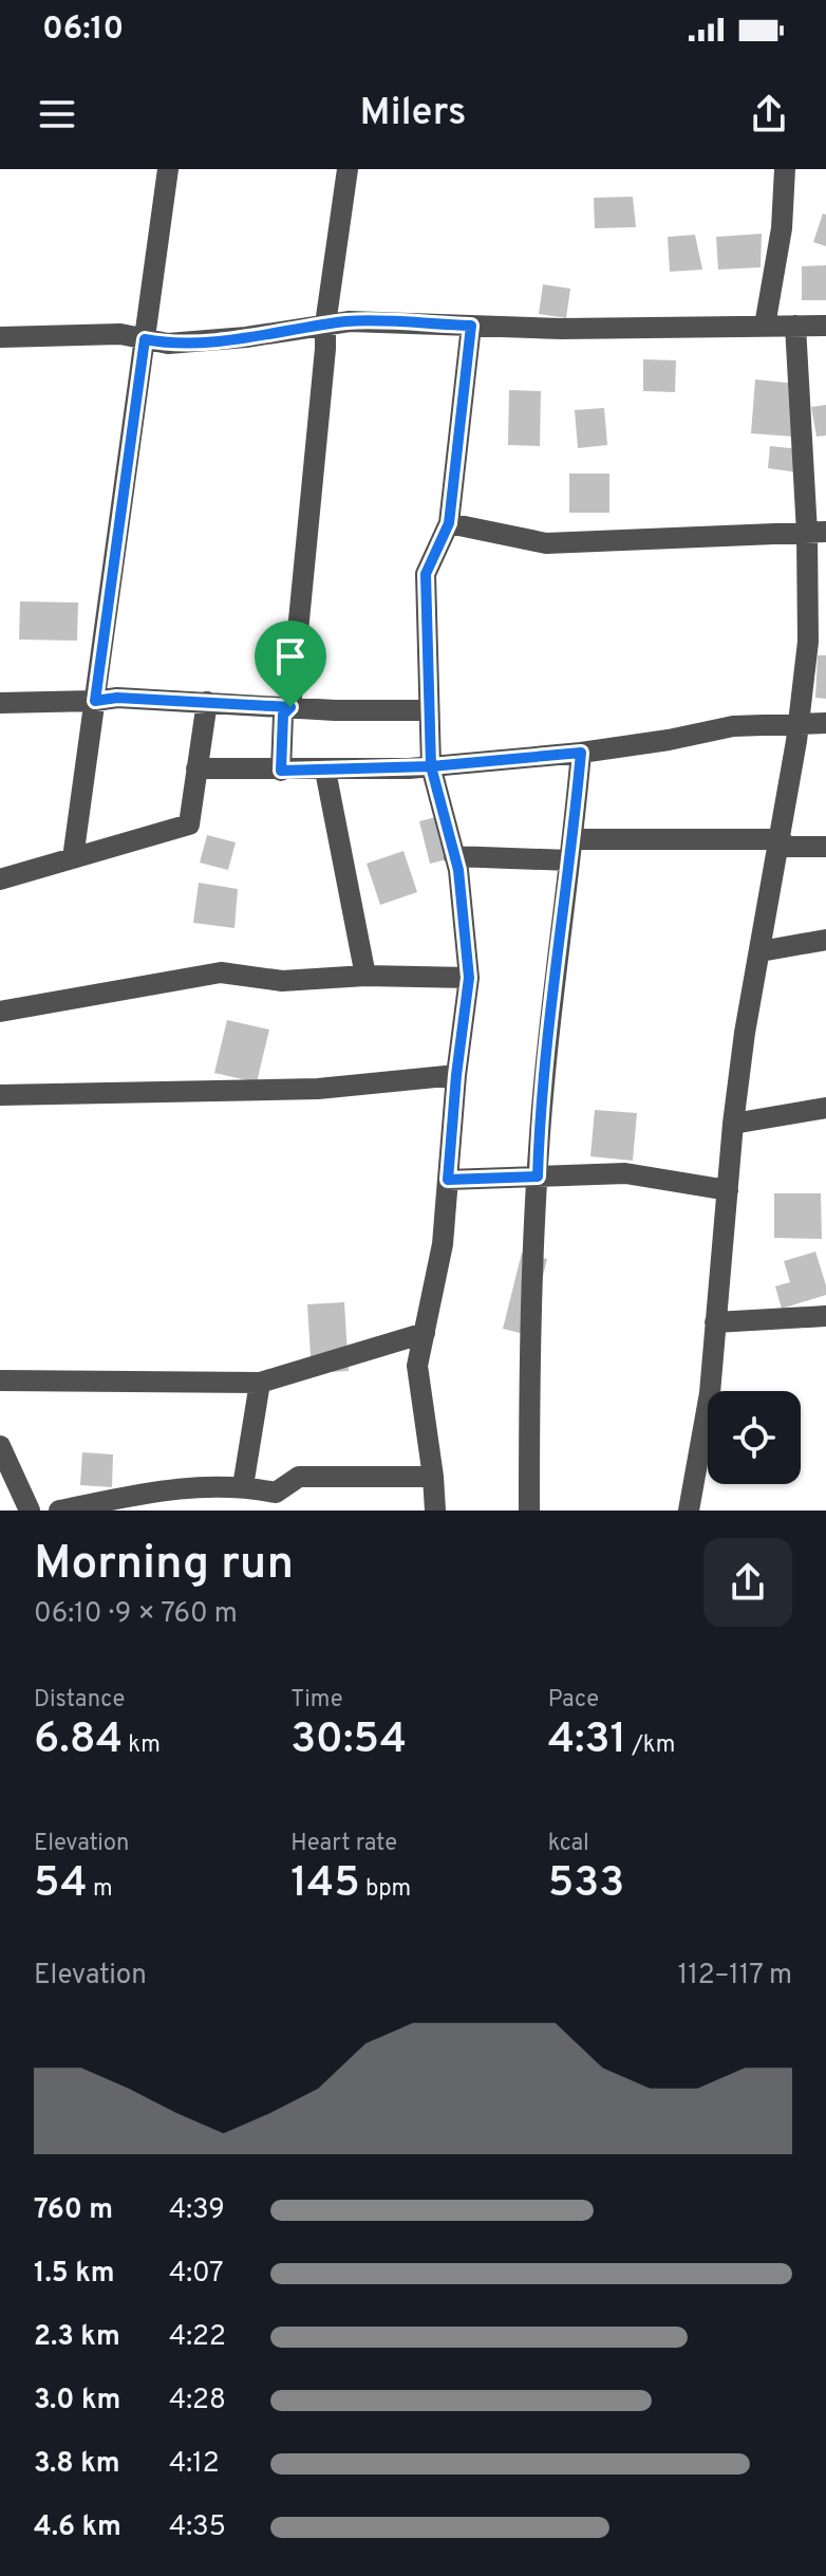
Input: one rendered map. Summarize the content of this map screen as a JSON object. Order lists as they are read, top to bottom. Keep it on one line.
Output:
{"page":{"status":"06:10","header":"Milers","heading":["Morning run","06:10 · 9 × 760 m"],"stats":[["Distance","6.84 km"],["Time","30:54"],["Pace","4:31 /km"],["Elevation","54 m"],["Heart rate","145 bpm"],["kcal","533"]],"chart":["Elevation","112–117 m"],"list":[{"name":"760 m","note":"4:39"},{"name":"1.5 km","note":"4:07"},{"name":"2.3 km","note":"4:22"},{"name":"3.0 km","note":"4:28"},{"name":"3.8 km","note":"4:12"},{"name":"4.6 km","note":"4:35"}]}}
